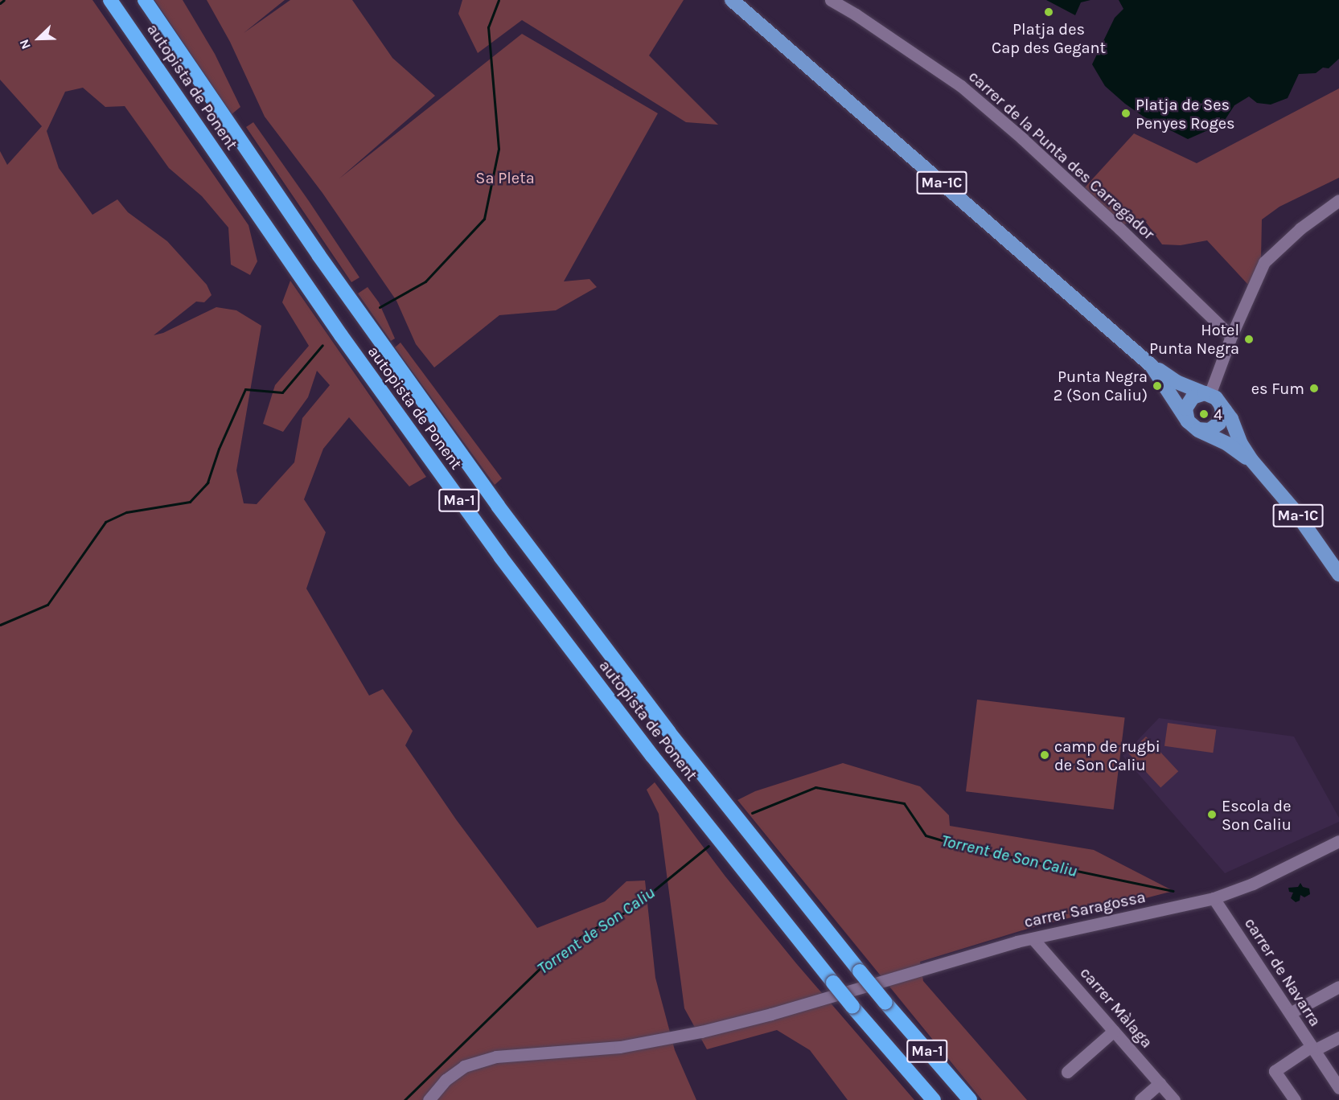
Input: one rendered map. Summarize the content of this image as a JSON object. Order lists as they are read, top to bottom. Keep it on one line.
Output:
{"streets":{"highway":["autopista de Ponent","Ma-1"],"main road":["Ma-1C"],"street":["carrer de la Punta des Carregador","carrer Saragossa","carrer de Navarra","carrer Màlaga"]},"crossings":[["autopista de Ponent","Ma-1"],["autopista de Ponent","carrer Saragossa"],["Ma-1","carrer Saragossa"],["carrer Saragossa","carrer de Navarra"],["carrer Saragossa","carrer Màlaga"]],"water":["Torrent de Son Caliu"],"parks":["Sa Pleta"],"places":["Platja des Cap des Gegant","Platja de Ses Penyes Roges","Hotel Punta Negra","Punta Negra 2 (Son Caliu)","es Fum","4","camp de rugbi de Son Caliu","Escola de Son Caliu"],"north":"bottom left"}
